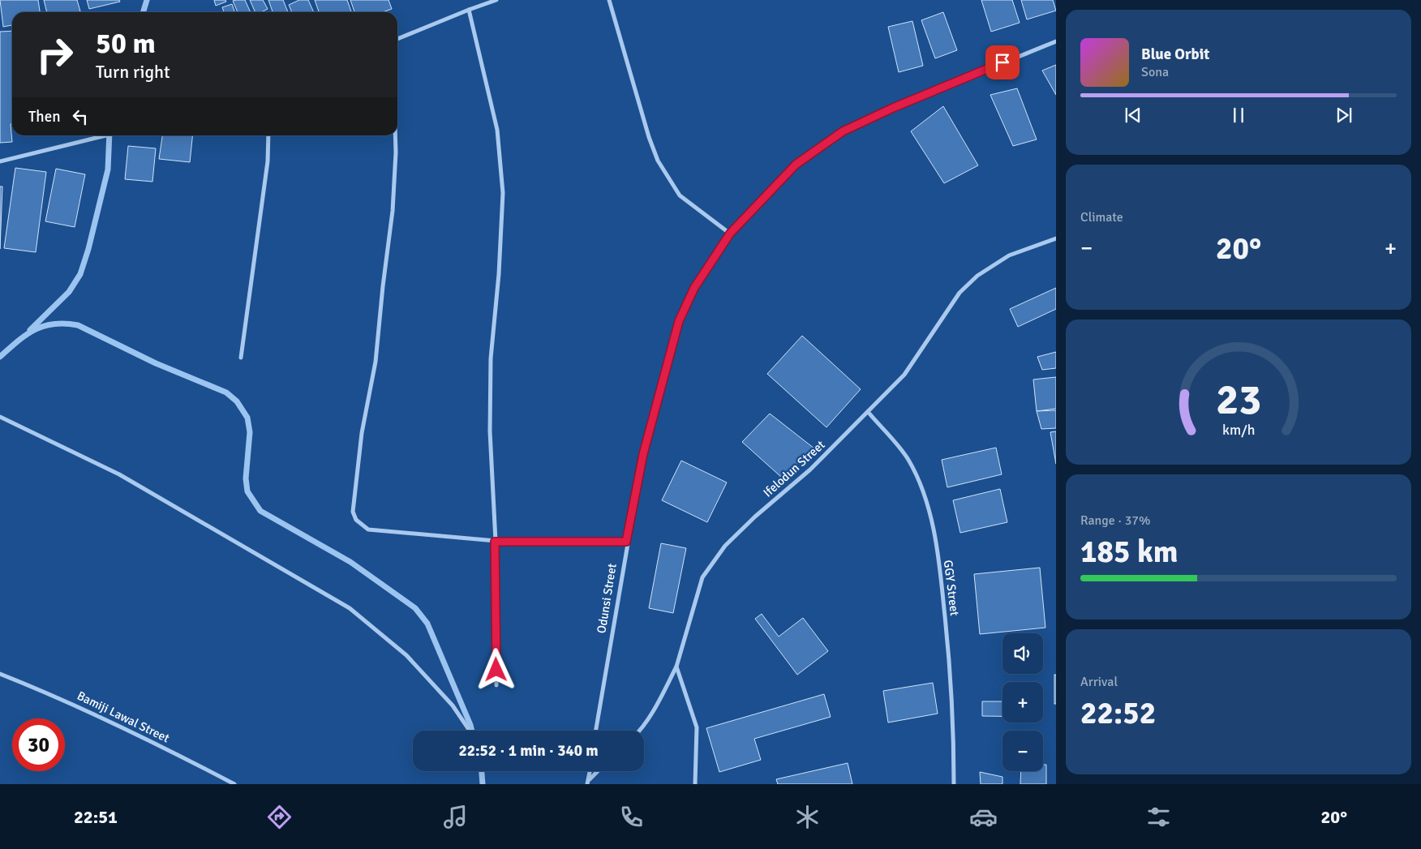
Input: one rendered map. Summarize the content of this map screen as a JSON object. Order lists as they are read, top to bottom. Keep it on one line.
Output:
{"streets":{"street":["Ifelodun Street","GGY Street","Odunsi Street","Bamiji Lawal Street"]},"crossings":[["Ifelodun Street","GGY Street"]],"page":{"turn":["50 m","Turn right"],"song":["Blue Orbit","Sona"],"then":"Then","tile":["Climate",["Range · 37%","185 km"],["Arrival","22:52"]],"heat":["−","20°","+"],"map_buttons":["+","−"],"limit":"30","trip":"22:52 · 1 min · 340 m","tabs":["22:51","20°"],"gauge":["23","km/h"]}}
